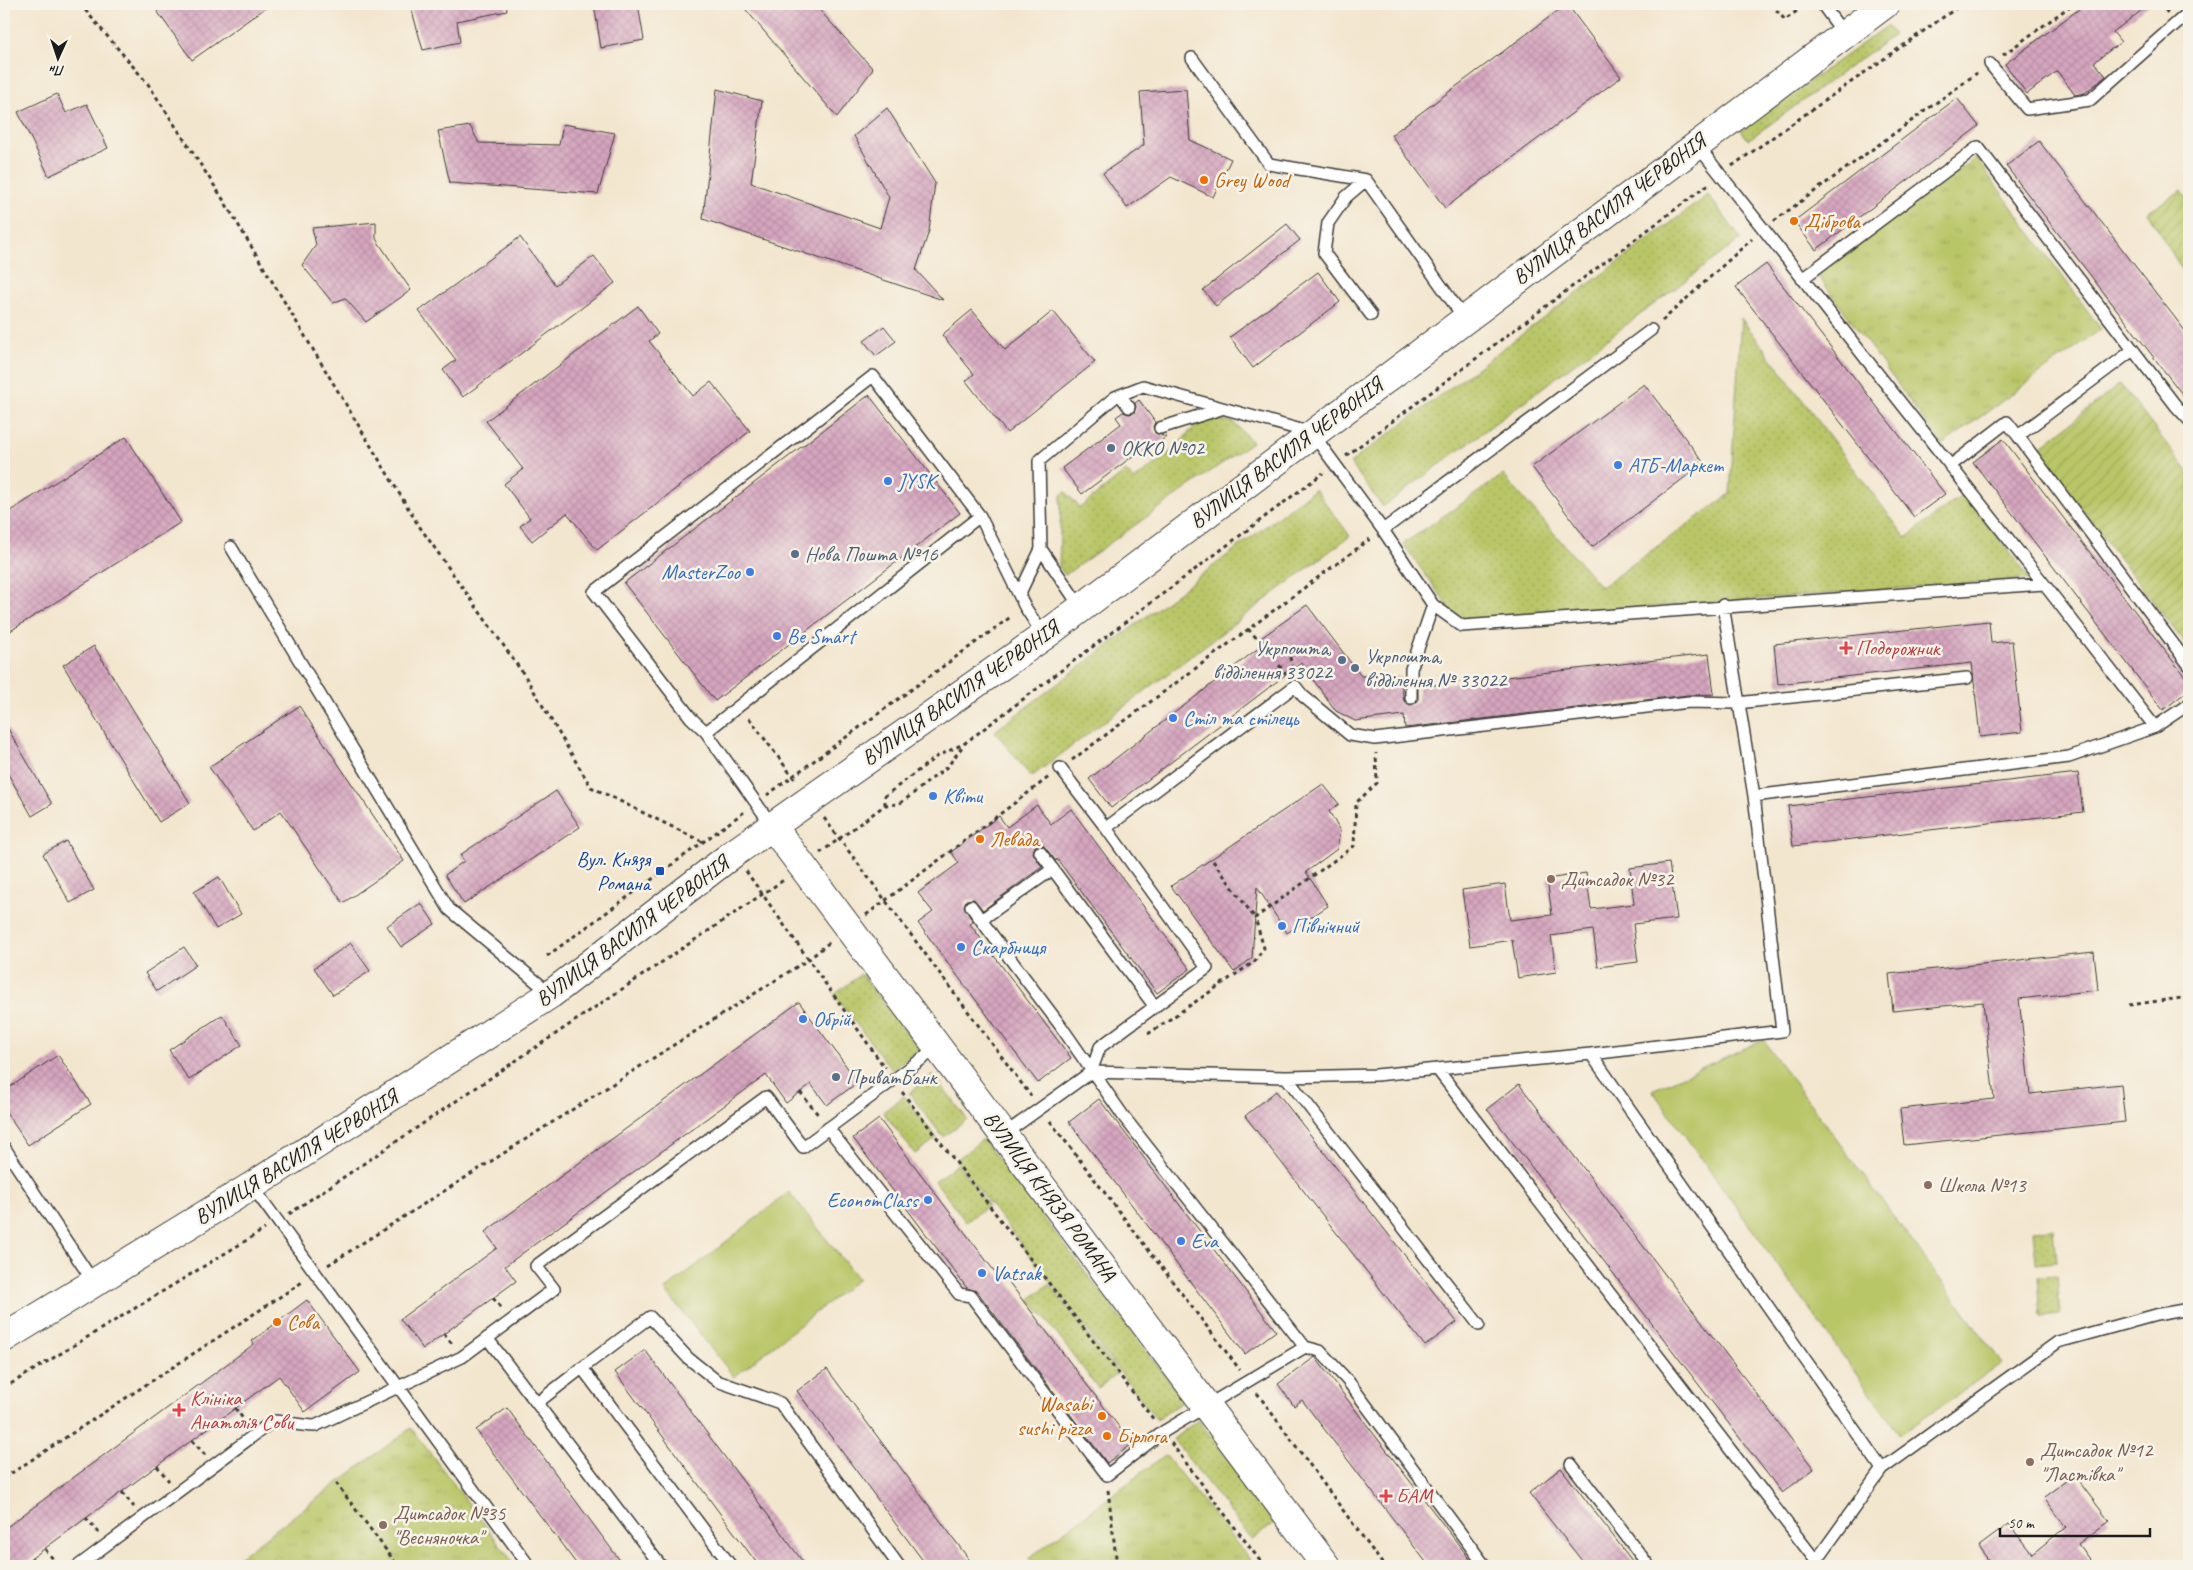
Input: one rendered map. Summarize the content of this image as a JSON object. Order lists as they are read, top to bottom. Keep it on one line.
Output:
{"streets":{"main road":["ВУЛИЦЯ ВАСИЛЯ ЧЕРВОНІЯ","ВУЛИЦЯ КНЯЗЯ РОМАНА"]},"crossings":[["ВУЛИЦЯ ВАСИЛЯ ЧЕРВОНІЯ","ВУЛИЦЯ КНЯЗЯ РОМАНА"]],"places":{"other":["Grey Wood","Діброва","ОККО №02","АТБ-Маркет","JYSK","Нова Пошта №16","MasterZoo","Be Smart","Укрпошта, відділення 33022","Укрпошта, відділення № 33022","Стіл та стілець","Квiти","Левада","Дитсадок №32","Північний","Скарбниця","Обрій","ПриватБанк","Школа №13","EconomClass","Eva","Vatsak","Сова","Wasabi sushi pizza","Бірлога","Дитсадок №12 \"Ластівка\"","Дитсадок №35 \"Весняночка\""],"health":["Подорожник","Клініка Анатолія Сови","БАМ"],"transit":["Вул. Князя Романа"]},"scale_bar":"50 m","north":"bottom"}
